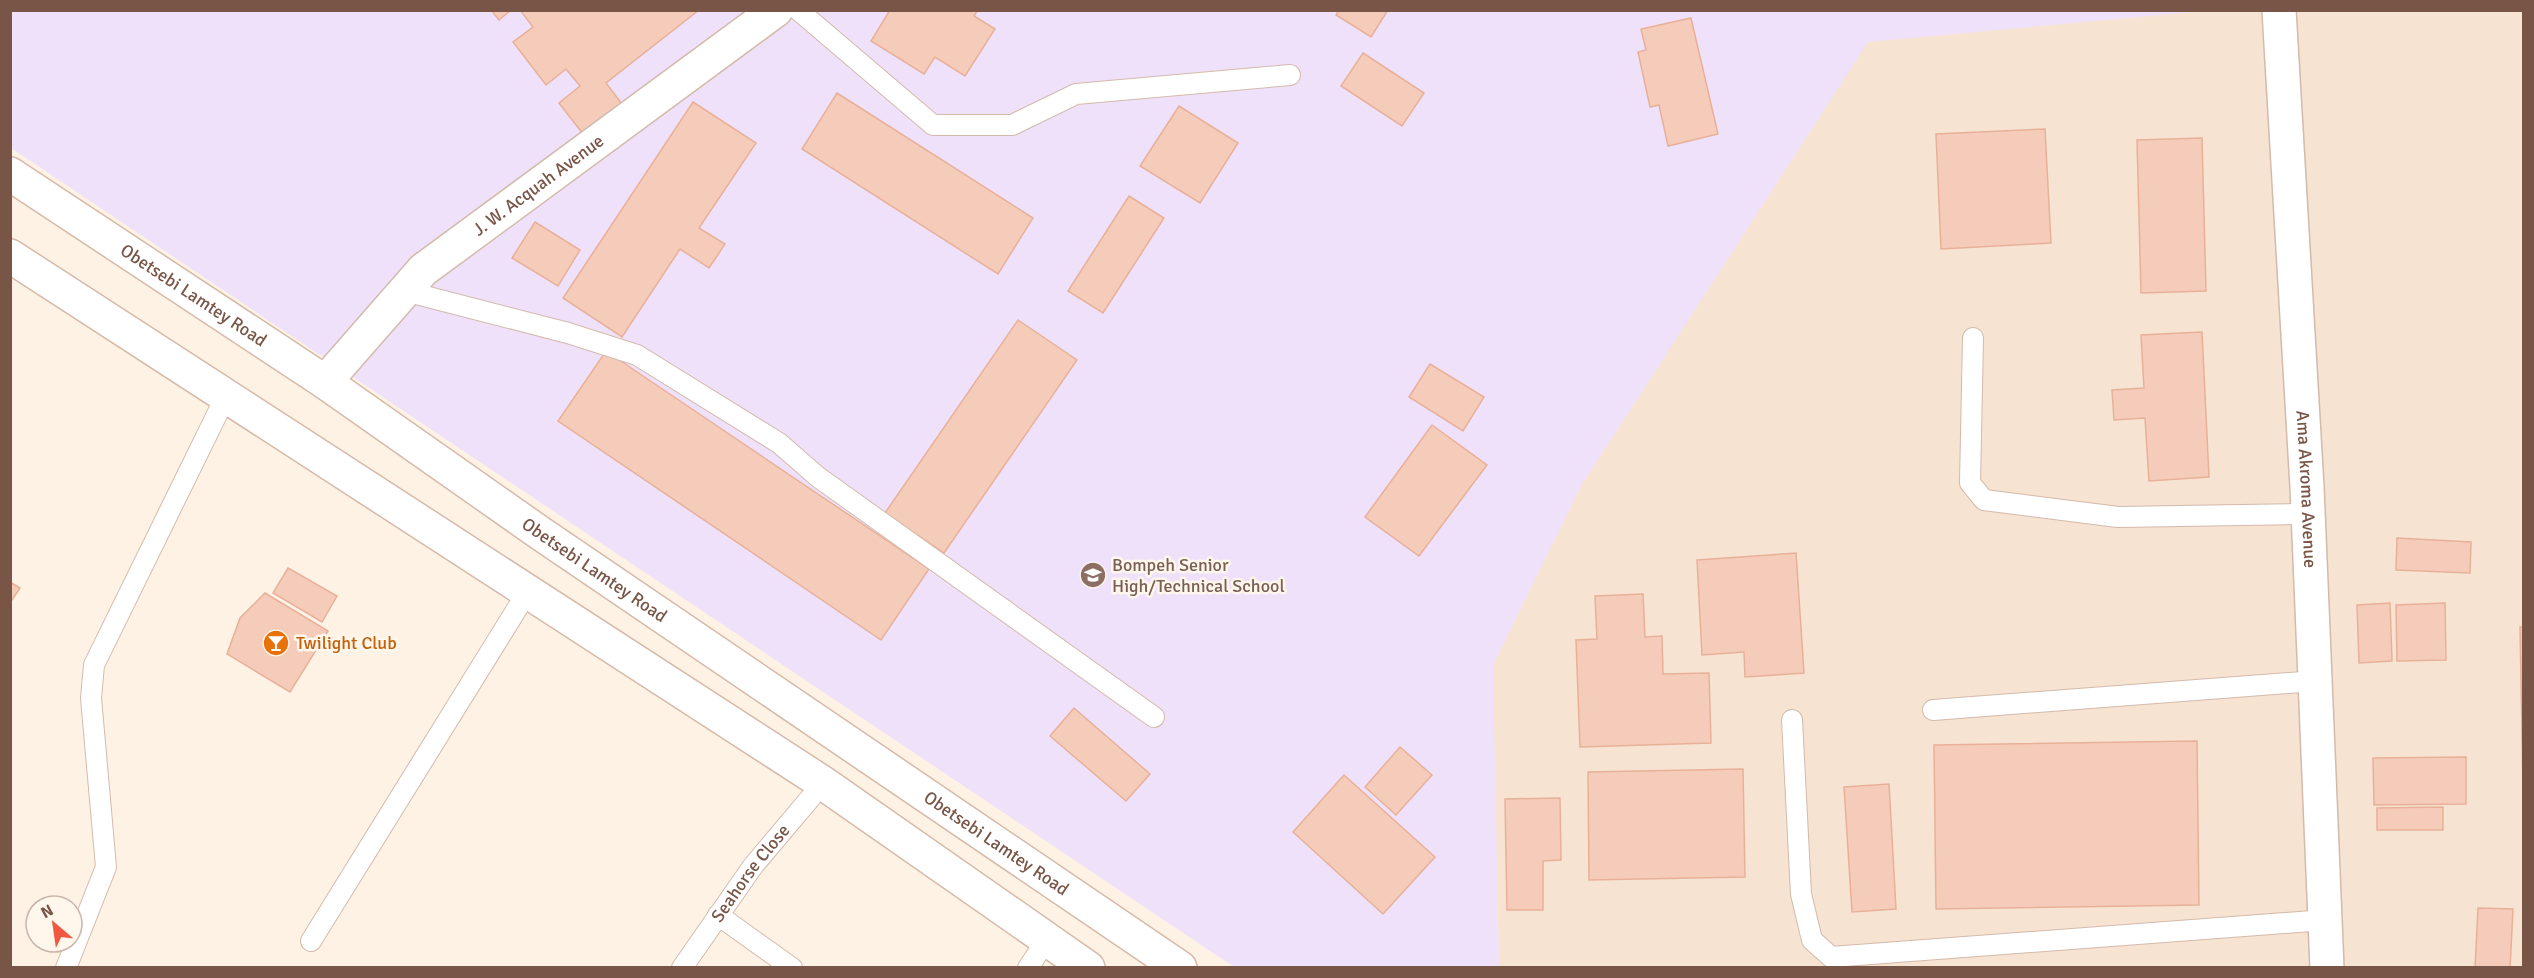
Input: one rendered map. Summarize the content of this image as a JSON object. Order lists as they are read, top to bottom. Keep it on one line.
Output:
{"streets":{"main road":["J. W. Acquah Avenue","Obetsebi Lamtey Road","Ama Akroma Avenue"],"lane":["Seahorse Close"]},"crossings":[["J. W. Acquah Avenue","Obetsebi Lamtey Road"]],"places":{"school or university":["Bompeh Senior High/Technical School"],"bar":["Twilight Club"]},"north":"top left"}
